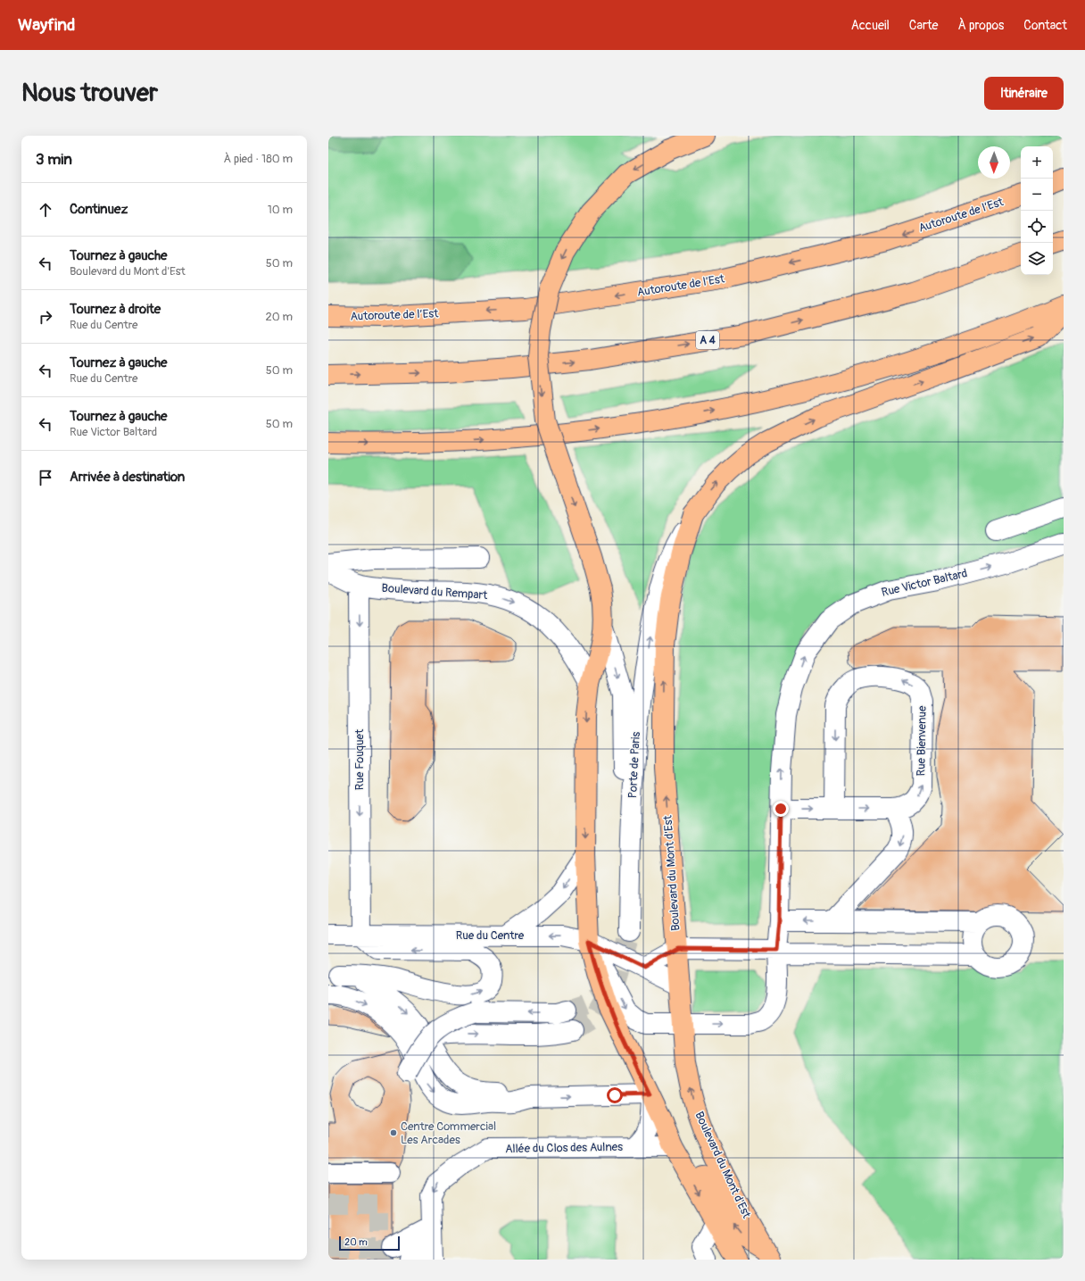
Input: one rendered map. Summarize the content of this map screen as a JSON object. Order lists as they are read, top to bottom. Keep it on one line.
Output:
{"streets":{"main road":["Autoroute de l’Est","A 4","Boulevard du Mont d'Est"],"street":["Rue Victor Baltard","Boulevard du Rempart","Rue Bienvenue","Rue Fouquet","Porte de Paris","Rue du Centre","Allée du Clos des Aulnes"]},"crossings":[["Rue Victor Baltard","Rue Bienvenue"],["Boulevard du Rempart","Rue Fouquet"],["Rue Fouquet","Rue du Centre"],["Porte de Paris","Boulevard du Mont d'Est"],["Boulevard du Mont d'Est","Rue du Centre"]],"one_way":["Rue Victor Baltard","Rue Fouquet","Boulevard du Mont d'Est"],"places":["Centre Commercial Les Arcades"],"scale_bar":"20 m","north":"bottom","page":{"header":"Wayfind","nav":["Accueil","Carte","À propos","Contact"],"buttons":"Itinéraire","title":"Nous trouver","heading":["3 min","À pied · 180 m"],"map_buttons":["+","−"],"list":[["Continuez","10 m"],["Tournez à gauche","Boulevard du Mont d'Est","50 m"],["Tournez à droite","Rue du Centre","20 m"],["Tournez à gauche","Rue du Centre","50 m"],["Tournez à gauche","Rue Victor Baltard","50 m"],"Arrivée à destination"],"scale":"20 m"}}
